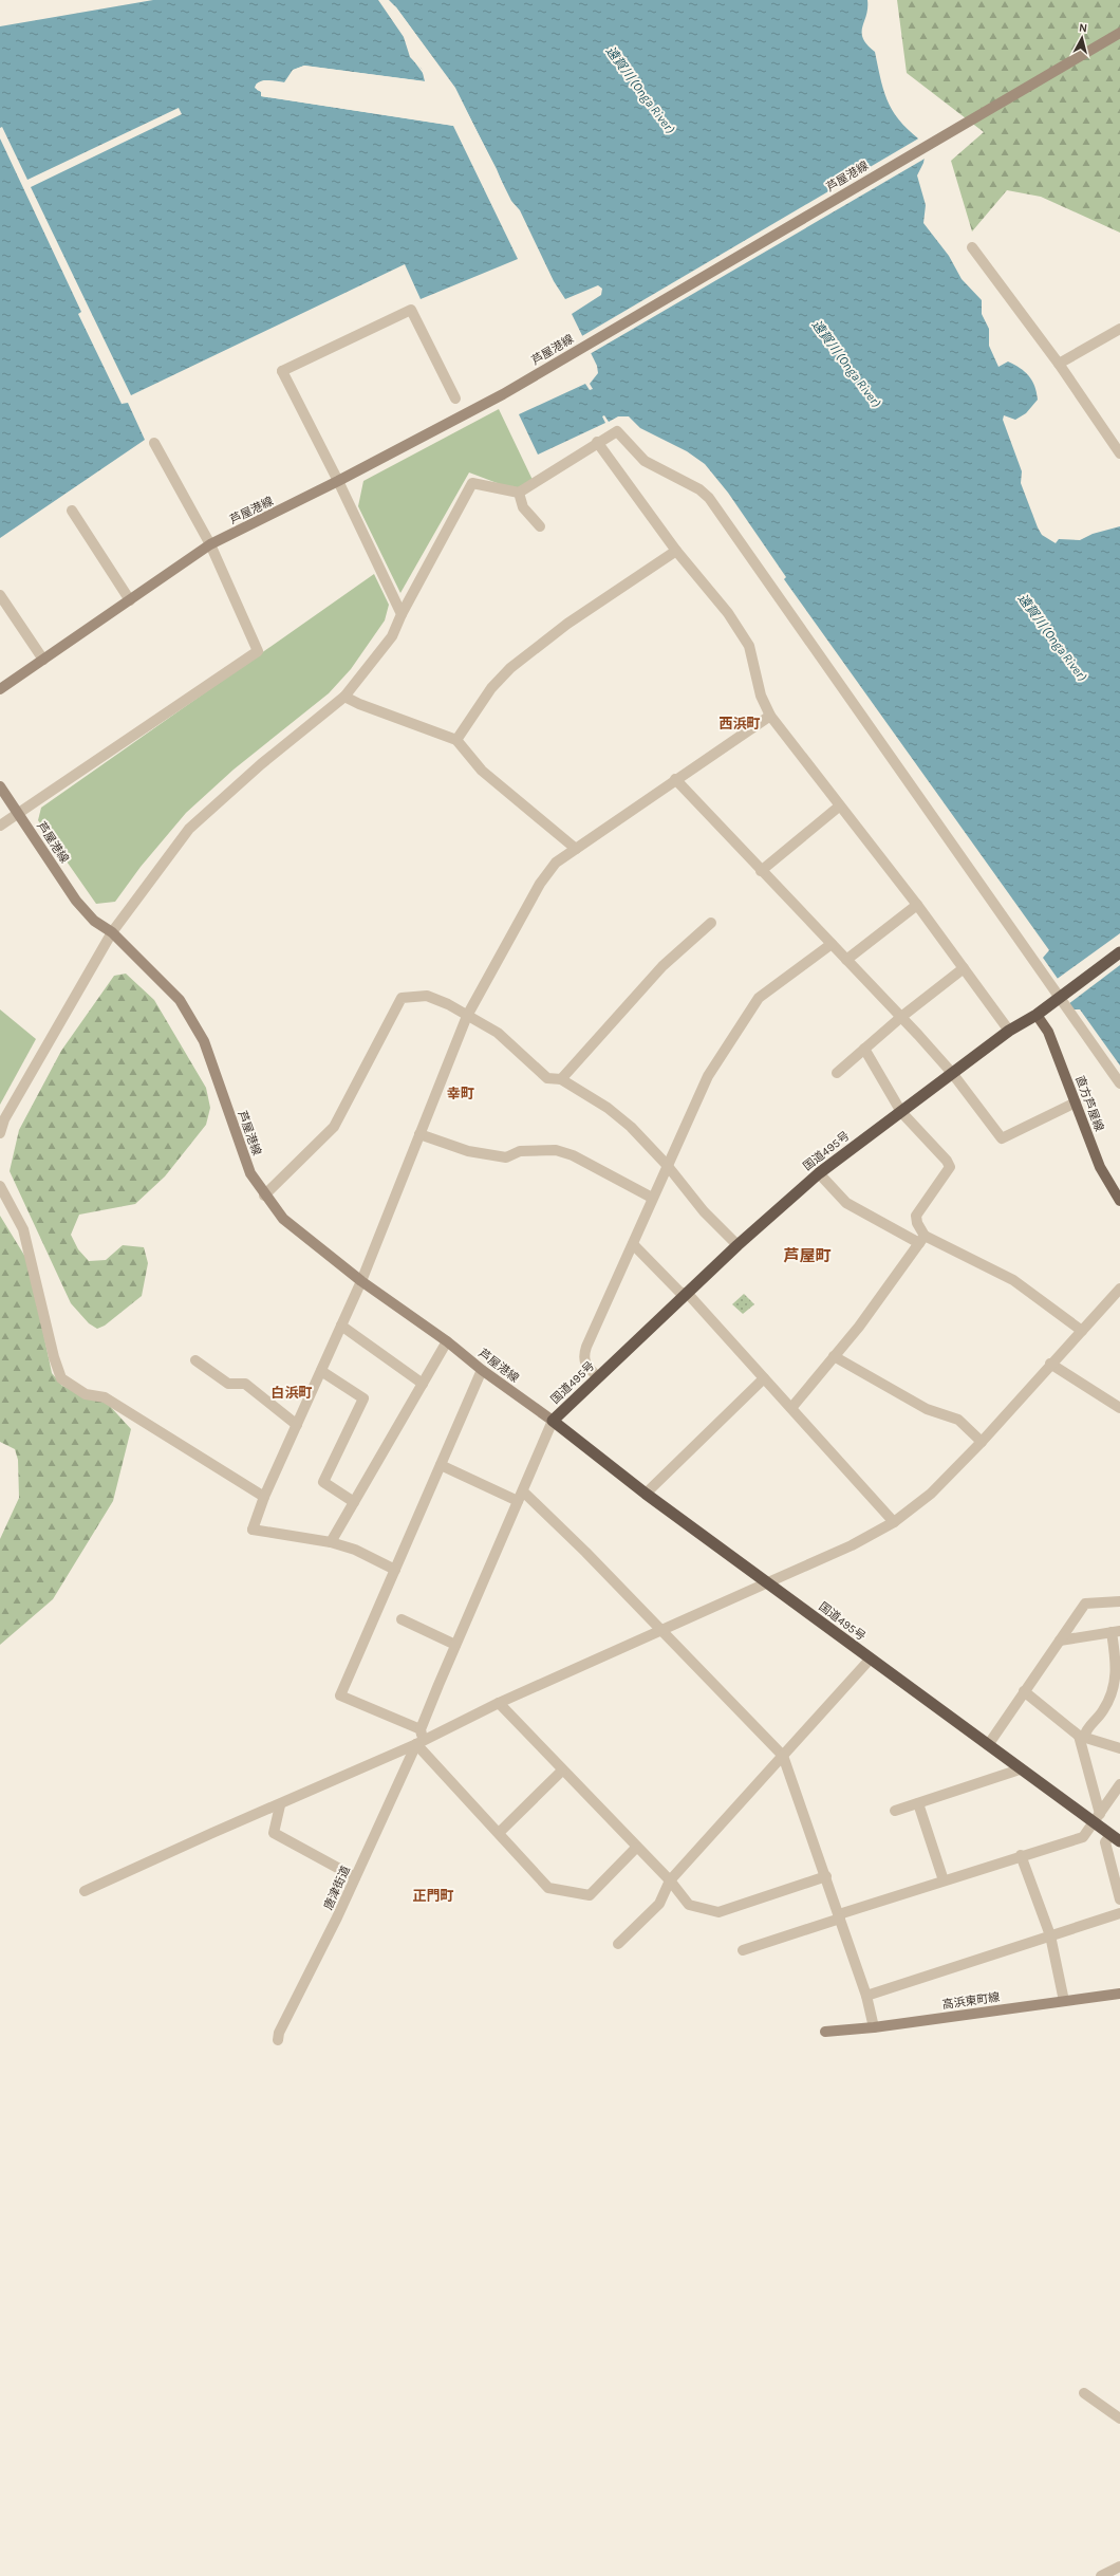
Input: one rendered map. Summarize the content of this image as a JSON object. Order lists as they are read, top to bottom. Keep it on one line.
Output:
{"streets":{"highway":["国道495号"],"main road":["芦屋港線","直方芦屋線","高浜東町線"],"street":["唐津街道"]},"crossings":[["芦屋港線","国道495号"],["直方芦屋線","国道495号"]],"districts":["西浜町","幸町","芦屋町","白浜町","正門町"],"water":["遠賀川 (Onga River)"],"north":"top"}
